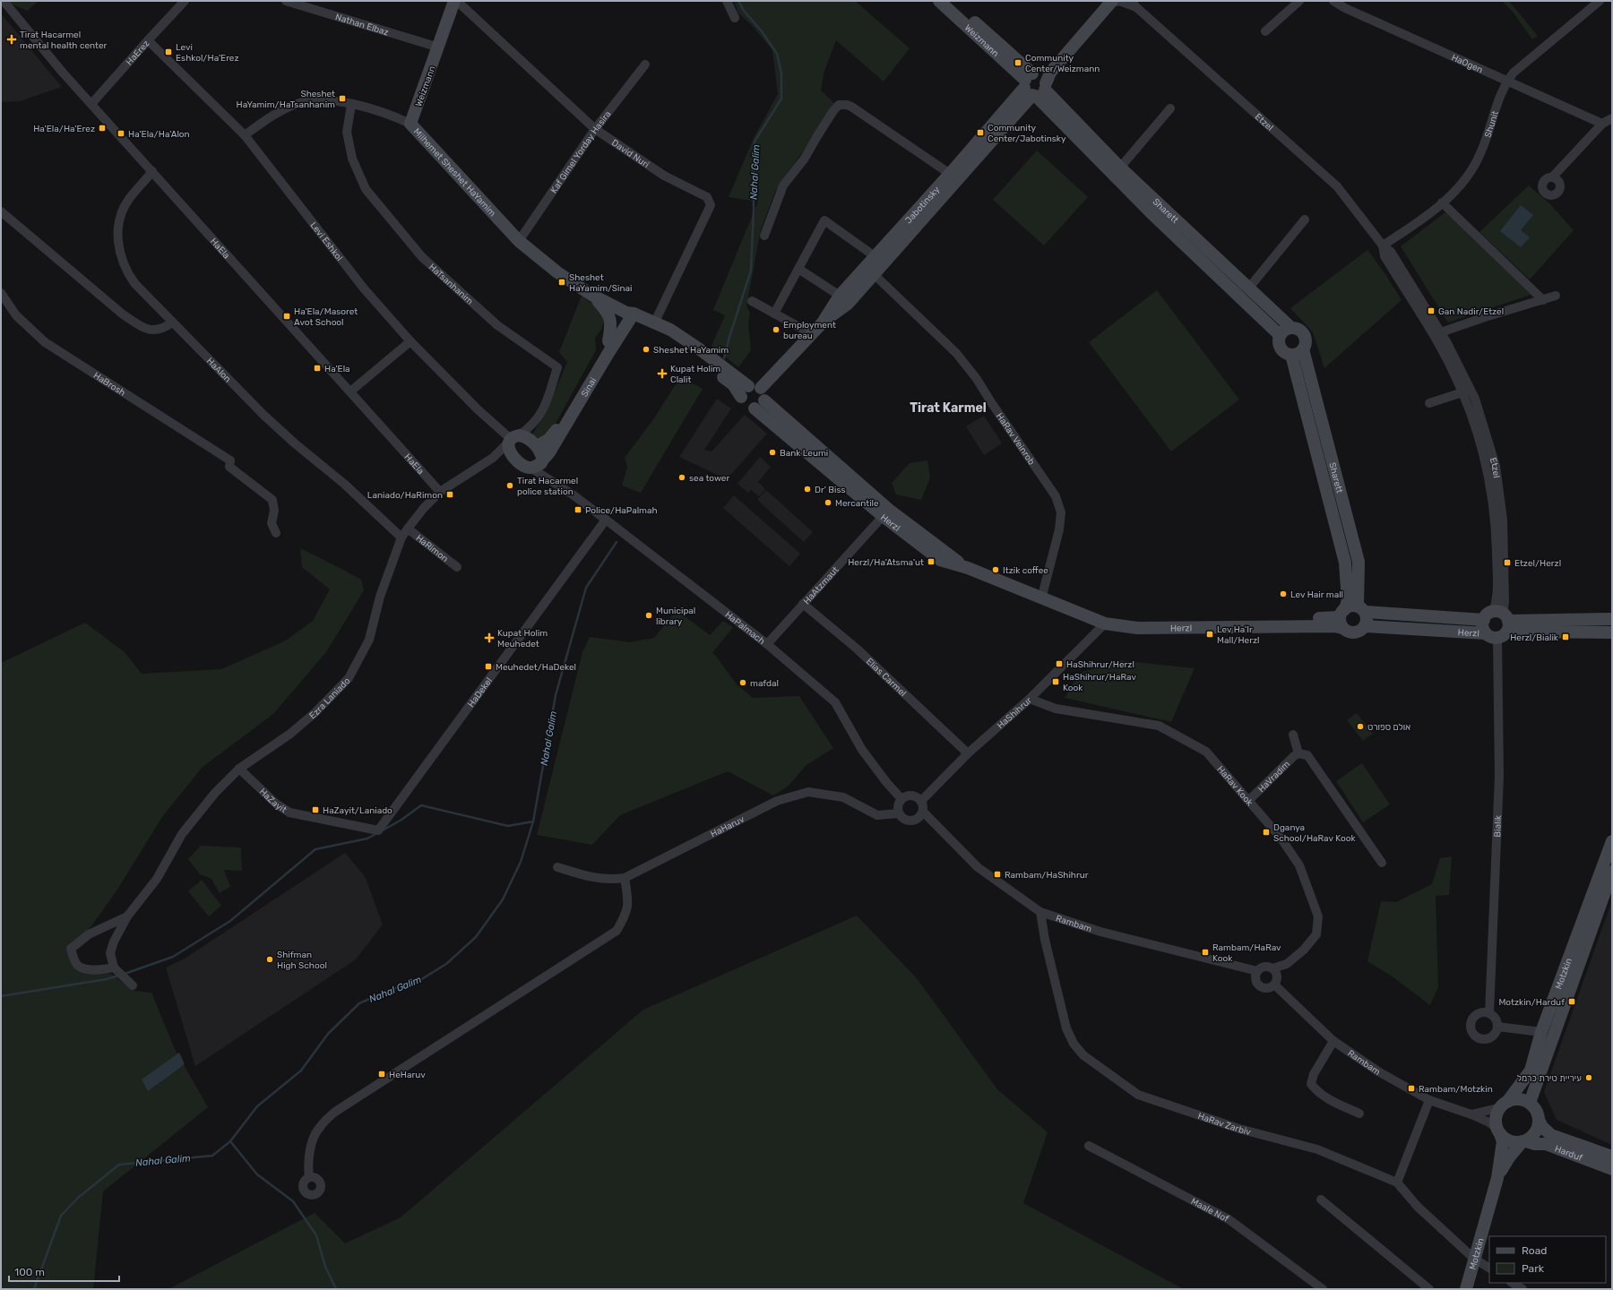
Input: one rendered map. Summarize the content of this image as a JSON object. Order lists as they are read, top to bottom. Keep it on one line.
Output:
{"streets":{"street":["Nathan Elbaz","Weizmann","HaErez","HaOgen","Etzel","Shunit","Kaf Gimel Yorday Hasira","David Nuri","Milhemet Sheshet HaYamim","Jabotinsky","Sharett","Levi Eshkol","HaEla","HaTsanhanim","HaAlon","HaBrosh","Sinai","HaRav Veinrob","Herzl","HaRimon","HaAtzmaut","HaPalmach","Elias Carmel","HaDekel","Ezra Laniado","HaShihrur","HaVradim","HaRav Kook","HaZayit","HaHaruv","Bialik","Rambam","Motzkin","HaRav Zarbiv","Harduf","Maale Nof"]},"crossings":[["Nathan Elbaz","Weizmann"],["Weizmann","David Nuri"],["Weizmann","Milhemet Sheshet HaYamim"],["Weizmann","Jabotinsky"],["Weizmann","Sharett"],["HaErez","Levi Eshkol"],["HaErez","HaEla"],["HaOgen","Shunit"],["Etzel","Shunit"],["Etzel","Jabotinsky"],["Etzel","Herzl"],["Etzel","Bialik"],["Kaf Gimel Yorday Hasira","David Nuri"],["Kaf Gimel Yorday Hasira","Milhemet Sheshet HaYamim"],["David Nuri","Milhemet Sheshet HaYamim"],["Milhemet Sheshet HaYamim","Jabotinsky"],["Milhemet Sheshet HaYamim","Levi Eshkol"],["Milhemet Sheshet HaYamim","HaTsanhanim"],["Milhemet Sheshet HaYamim","Sinai"],["Milhemet Sheshet HaYamim","Herzl"],["Jabotinsky","Sharett"],["Jabotinsky","HaRav Veinrob"],["Jabotinsky","Herzl"],["Sharett","Herzl"],["Levi Eshkol","HaTsanhanim"],["Levi Eshkol","Sinai"],["Levi Eshkol","HaPalmach"],["Levi Eshkol","Ezra Laniado"],["HaEla","HaAlon"],["HaEla","Ezra Laniado"],["HaTsanhanim","Sinai"],["HaTsanhanim","HaPalmach"],["HaTsanhanim","Ezra Laniado"],["HaAlon","Ezra Laniado"],["Sinai","HaPalmach"],["Sinai","Ezra Laniado"],["HaRav Veinrob","Herzl"],["Herzl","HaAtzmaut"],["Herzl","HaShihrur"],["Herzl","Bialik"],["HaRimon","Ezra Laniado"],["HaAtzmaut","HaPalmach"],["HaAtzmaut","Elias Carmel"],["HaPalmach","HaDekel"],["HaPalmach","Ezra Laniado"],["HaPalmach","HaShihrur"],["HaPalmach","HaHaruv"],["HaPalmach","Rambam"],["Elias Carmel","HaShihrur"],["HaDekel","HaZayit"],["Ezra Laniado","HaZayit"],["HaShihrur","HaRav Kook"],["HaShihrur","HaHaruv"],["HaShihrur","Rambam"],["HaVradim","HaRav Kook"],["HaRav Kook","Rambam"],["HaHaruv","Rambam"],["Rambam","Motzkin"],["Rambam","HaRav Zarbiv"],["Rambam","Harduf"],["Motzkin","HaRav Zarbiv"],["Motzkin","Harduf"]],"districts":["Tirat Karmel"],"water":["Nahal Galim"],"places":{"health":["Tirat Hacarmel mental health center","Kupat Holim Clalit","Kupat Holim Meuhedet"],"transit":["Levi Eshkol/Ha'Erez","Community Center/Weizmann","Sheshet HaYamim/HaTsanhanim","Ha'Ela/Ha'Erez","Community Center/Jabotinsky","Ha'Ela/Ha'Alon","Sheshet HaYamim/Sinai","Gan Nadir/Etzel","Ha'Ela/Masoret Avot School","Ha'Ela","Laniado/HaRimon","Police/HaPalmah","Herzl/Ha'Atsma'ut","Etzel/Herzl","Lev Ha'Ir Mall/Herzl","Herzl/Bialik","HaShihrur/Herzl","Meuhedet/HaDekel","HaShihrur/HaRav Kook","HaZayit/Laniado","Dganya School/HaRav Kook","Rambam/HaShihrur","Rambam/HaRav Kook","Motzkin/Harduf","HeHaruv","Rambam/Motzkin"],"other":["Employment bureau","Sheshet HaYamim","Bank Leumi","sea tower","Tirat Hacarmel police station","Dr' Biss","Mercantile","Itzik coffee","Lev Hair mall","Municipal library","mafdal","אולם ספורט","Shifman High School","עיריית טירת כרמל"]},"legend":["Road","Park"],"scale_bar":"100 m"}
